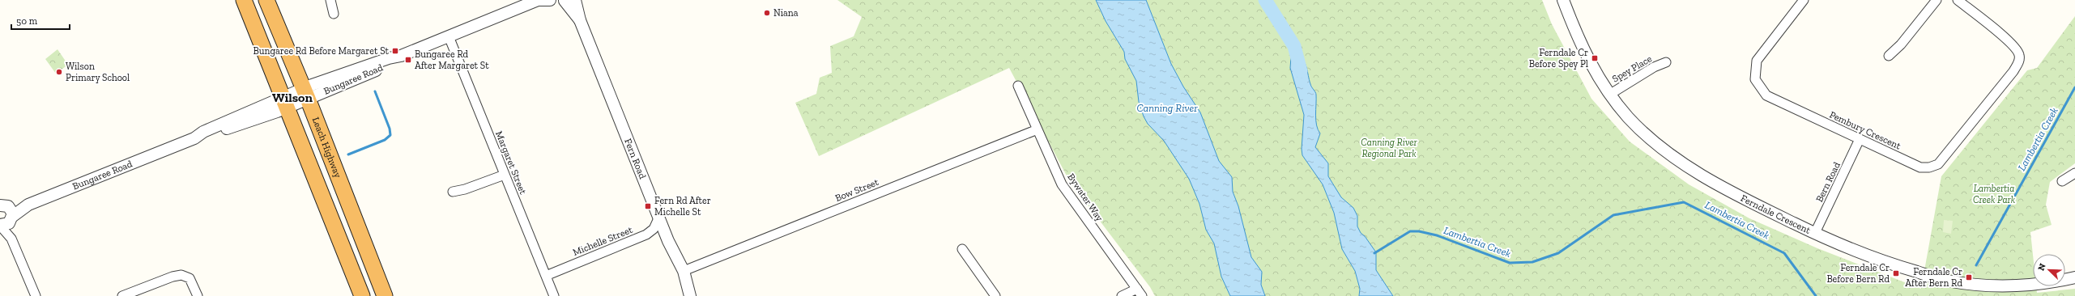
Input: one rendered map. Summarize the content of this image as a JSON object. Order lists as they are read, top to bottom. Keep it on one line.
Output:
{"streets":{"highway":["Leach Highway"],"street":["Spey Place","Bungaree Road","Pembury Crescent","Fern Road","Margaret Street","Bern Road","Bow Street","Bywater Way","Ferndale Crescent","Michelle Street"]},"crossings":[["Spey Place","Ferndale Crescent"],["Bungaree Road","Leach Highway"],["Bungaree Road","Margaret Street"],["Pembury Crescent","Bern Road"],["Fern Road","Bow Street"],["Fern Road","Michelle Street"],["Margaret Street","Michelle Street"],["Bern Road","Ferndale Crescent"],["Bow Street","Bywater Way"]],"districts":["Wilson"],"water":["Canning River","Lambertia Creek"],"parks":["Canning River Regional Park","Lambertia Creek Park"],"places":{"other":["Niana","Wilson Primary School"],"transit":["Bungaree Rd Before Margaret St","Ferndale Cr Before Spey Pl","Bungaree Rd After Margaret St","Fern Rd After Michelle St","Ferndale Cr Before Bern Rd","Ferndale Cr After Bern Rd"]},"scale_bar":"50 m","north":"top left"}
